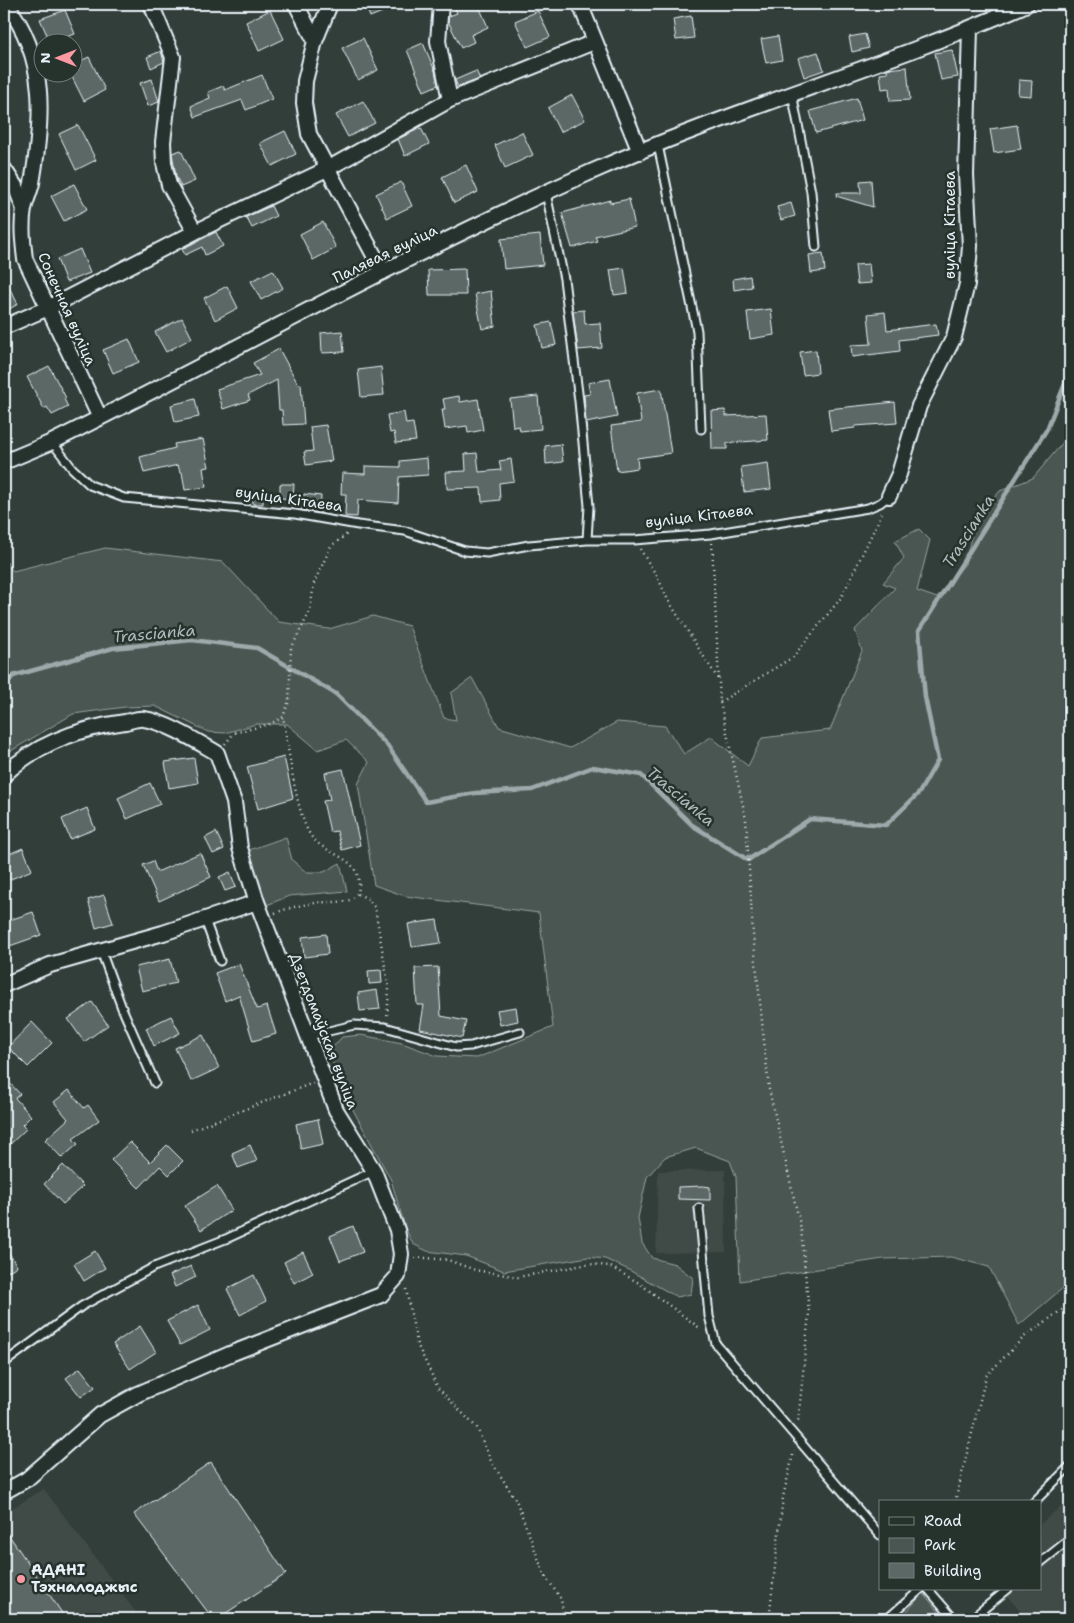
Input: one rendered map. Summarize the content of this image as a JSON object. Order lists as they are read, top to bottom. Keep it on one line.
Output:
{"streets":{"street":["вуліца Кітаева","Палявая вуліца","Сонечная вуліца","Дзетдомаўская вуліца"]},"crossings":[["вуліца Кітаева","Палявая вуліца"],["Палявая вуліца","Сонечная вуліца"]],"water":["Trascianka"],"places":["АДАНІ Тэхналоджыс"],"legend":["Road","Park","Building"],"north":"left"}
